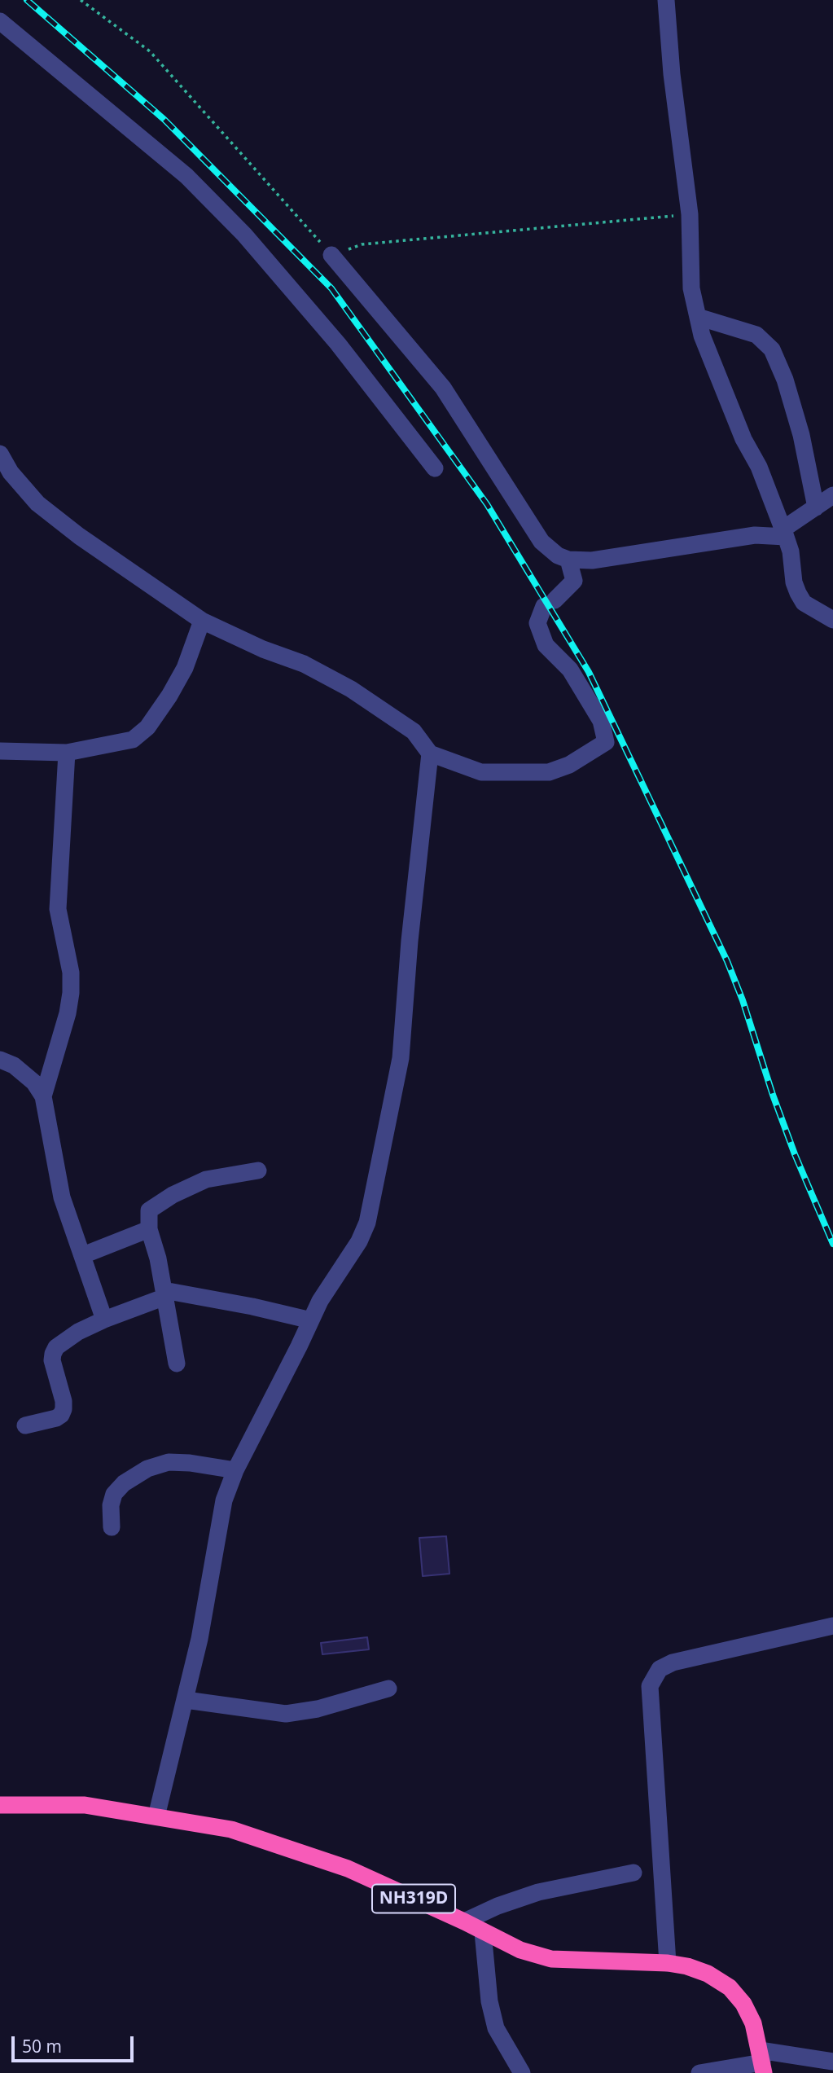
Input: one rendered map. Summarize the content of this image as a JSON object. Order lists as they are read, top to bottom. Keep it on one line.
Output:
{"streets":{"highway":["NH319D"]},"scale_bar":"50 m"}
